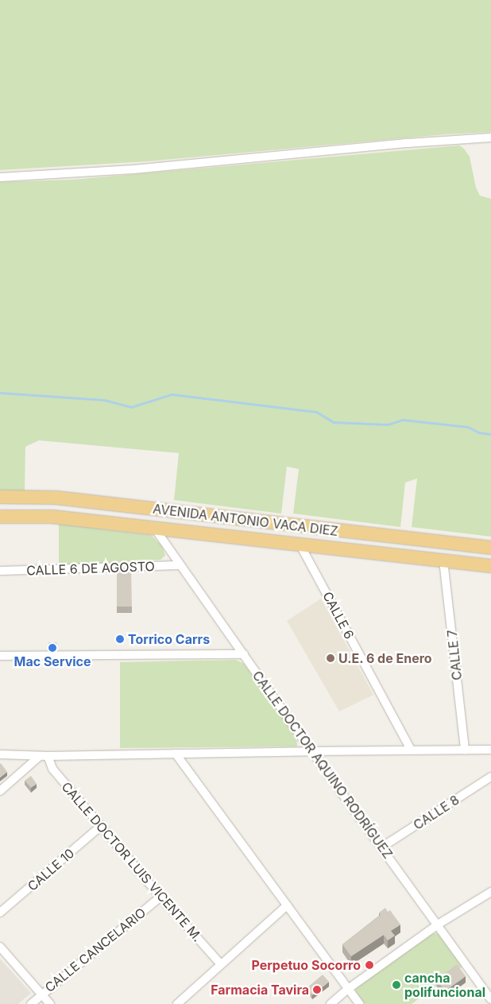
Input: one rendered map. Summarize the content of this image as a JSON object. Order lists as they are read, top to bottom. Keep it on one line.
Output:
{"streets":{"highway":["AVENIDA ANTONIO VACA DIEZ"],"street":["CALLE 6 DE AGOSTO","CALLE 6","CALLE 7","CALLE DOCTOR AQUINO RODRÍGUEZ","CALLE 8","CALLE DOCTOR LUIS VICENTE M.","CALLE 10","CALLE CANCELARIO"]},"crossings":[["AVENIDA ANTONIO VACA DIEZ","CALLE 6"],["AVENIDA ANTONIO VACA DIEZ","CALLE 7"],["AVENIDA ANTONIO VACA DIEZ","CALLE DOCTOR AQUINO RODRÍGUEZ"],["CALLE 6 DE AGOSTO","CALLE DOCTOR AQUINO RODRÍGUEZ"],["CALLE DOCTOR AQUINO RODRÍGUEZ","CALLE 8"],["CALLE DOCTOR LUIS VICENTE M.","CALLE 10"],["CALLE DOCTOR LUIS VICENTE M.","CALLE CANCELARIO"]],"places":["Torrico Carrs","Mac Service","U.E. 6 de Enero","Perpetuo Socorro","cancha polifuncional","Farmacia Tavira"]}
